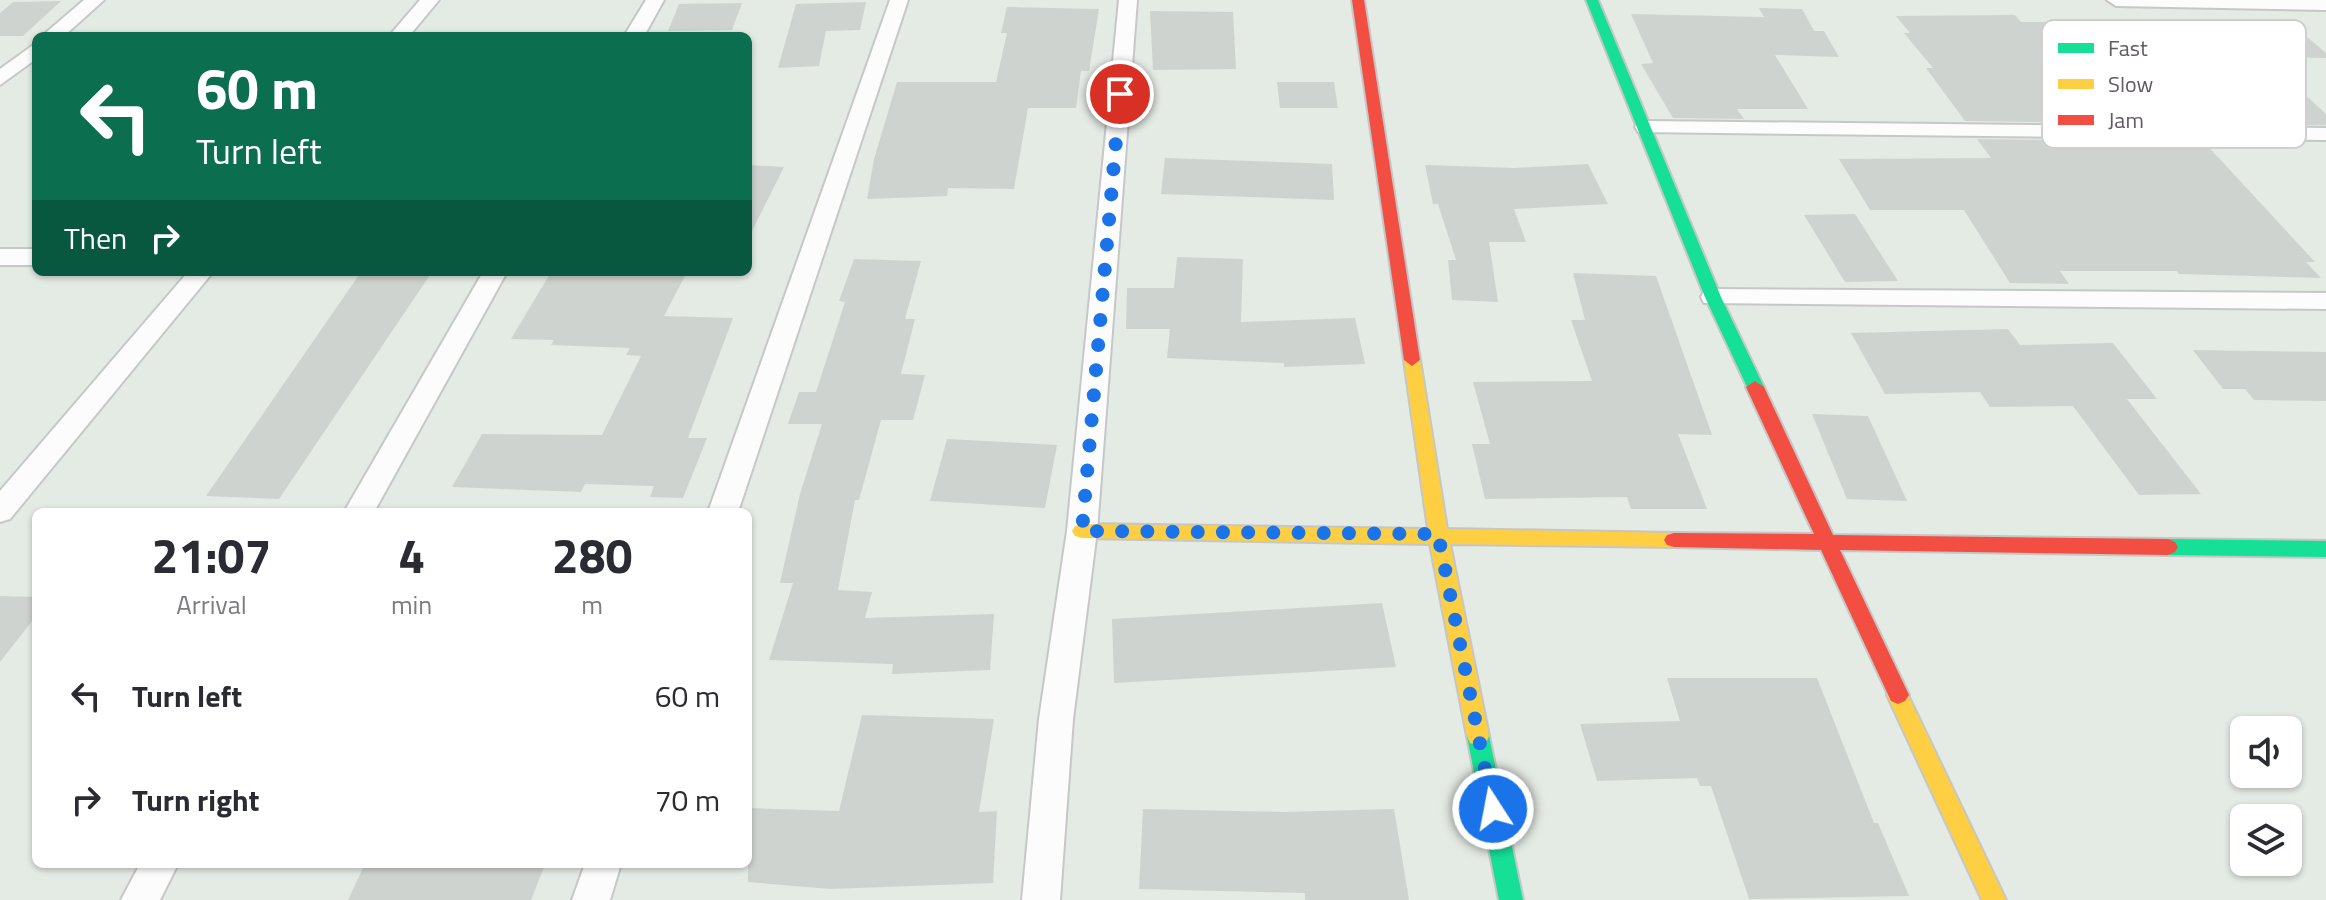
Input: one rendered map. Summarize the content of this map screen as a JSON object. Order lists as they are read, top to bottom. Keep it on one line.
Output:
{"legend":["Fast","Slow","Jam"],"page":{"turn":["60 m","Turn left"],"then":"Then","eta":["21:07","Arrival","4","min","280","m"],"list":[{"name":"Turn left","value":"60 m"},{"name":"Turn right","value":"70 m"}]}}
